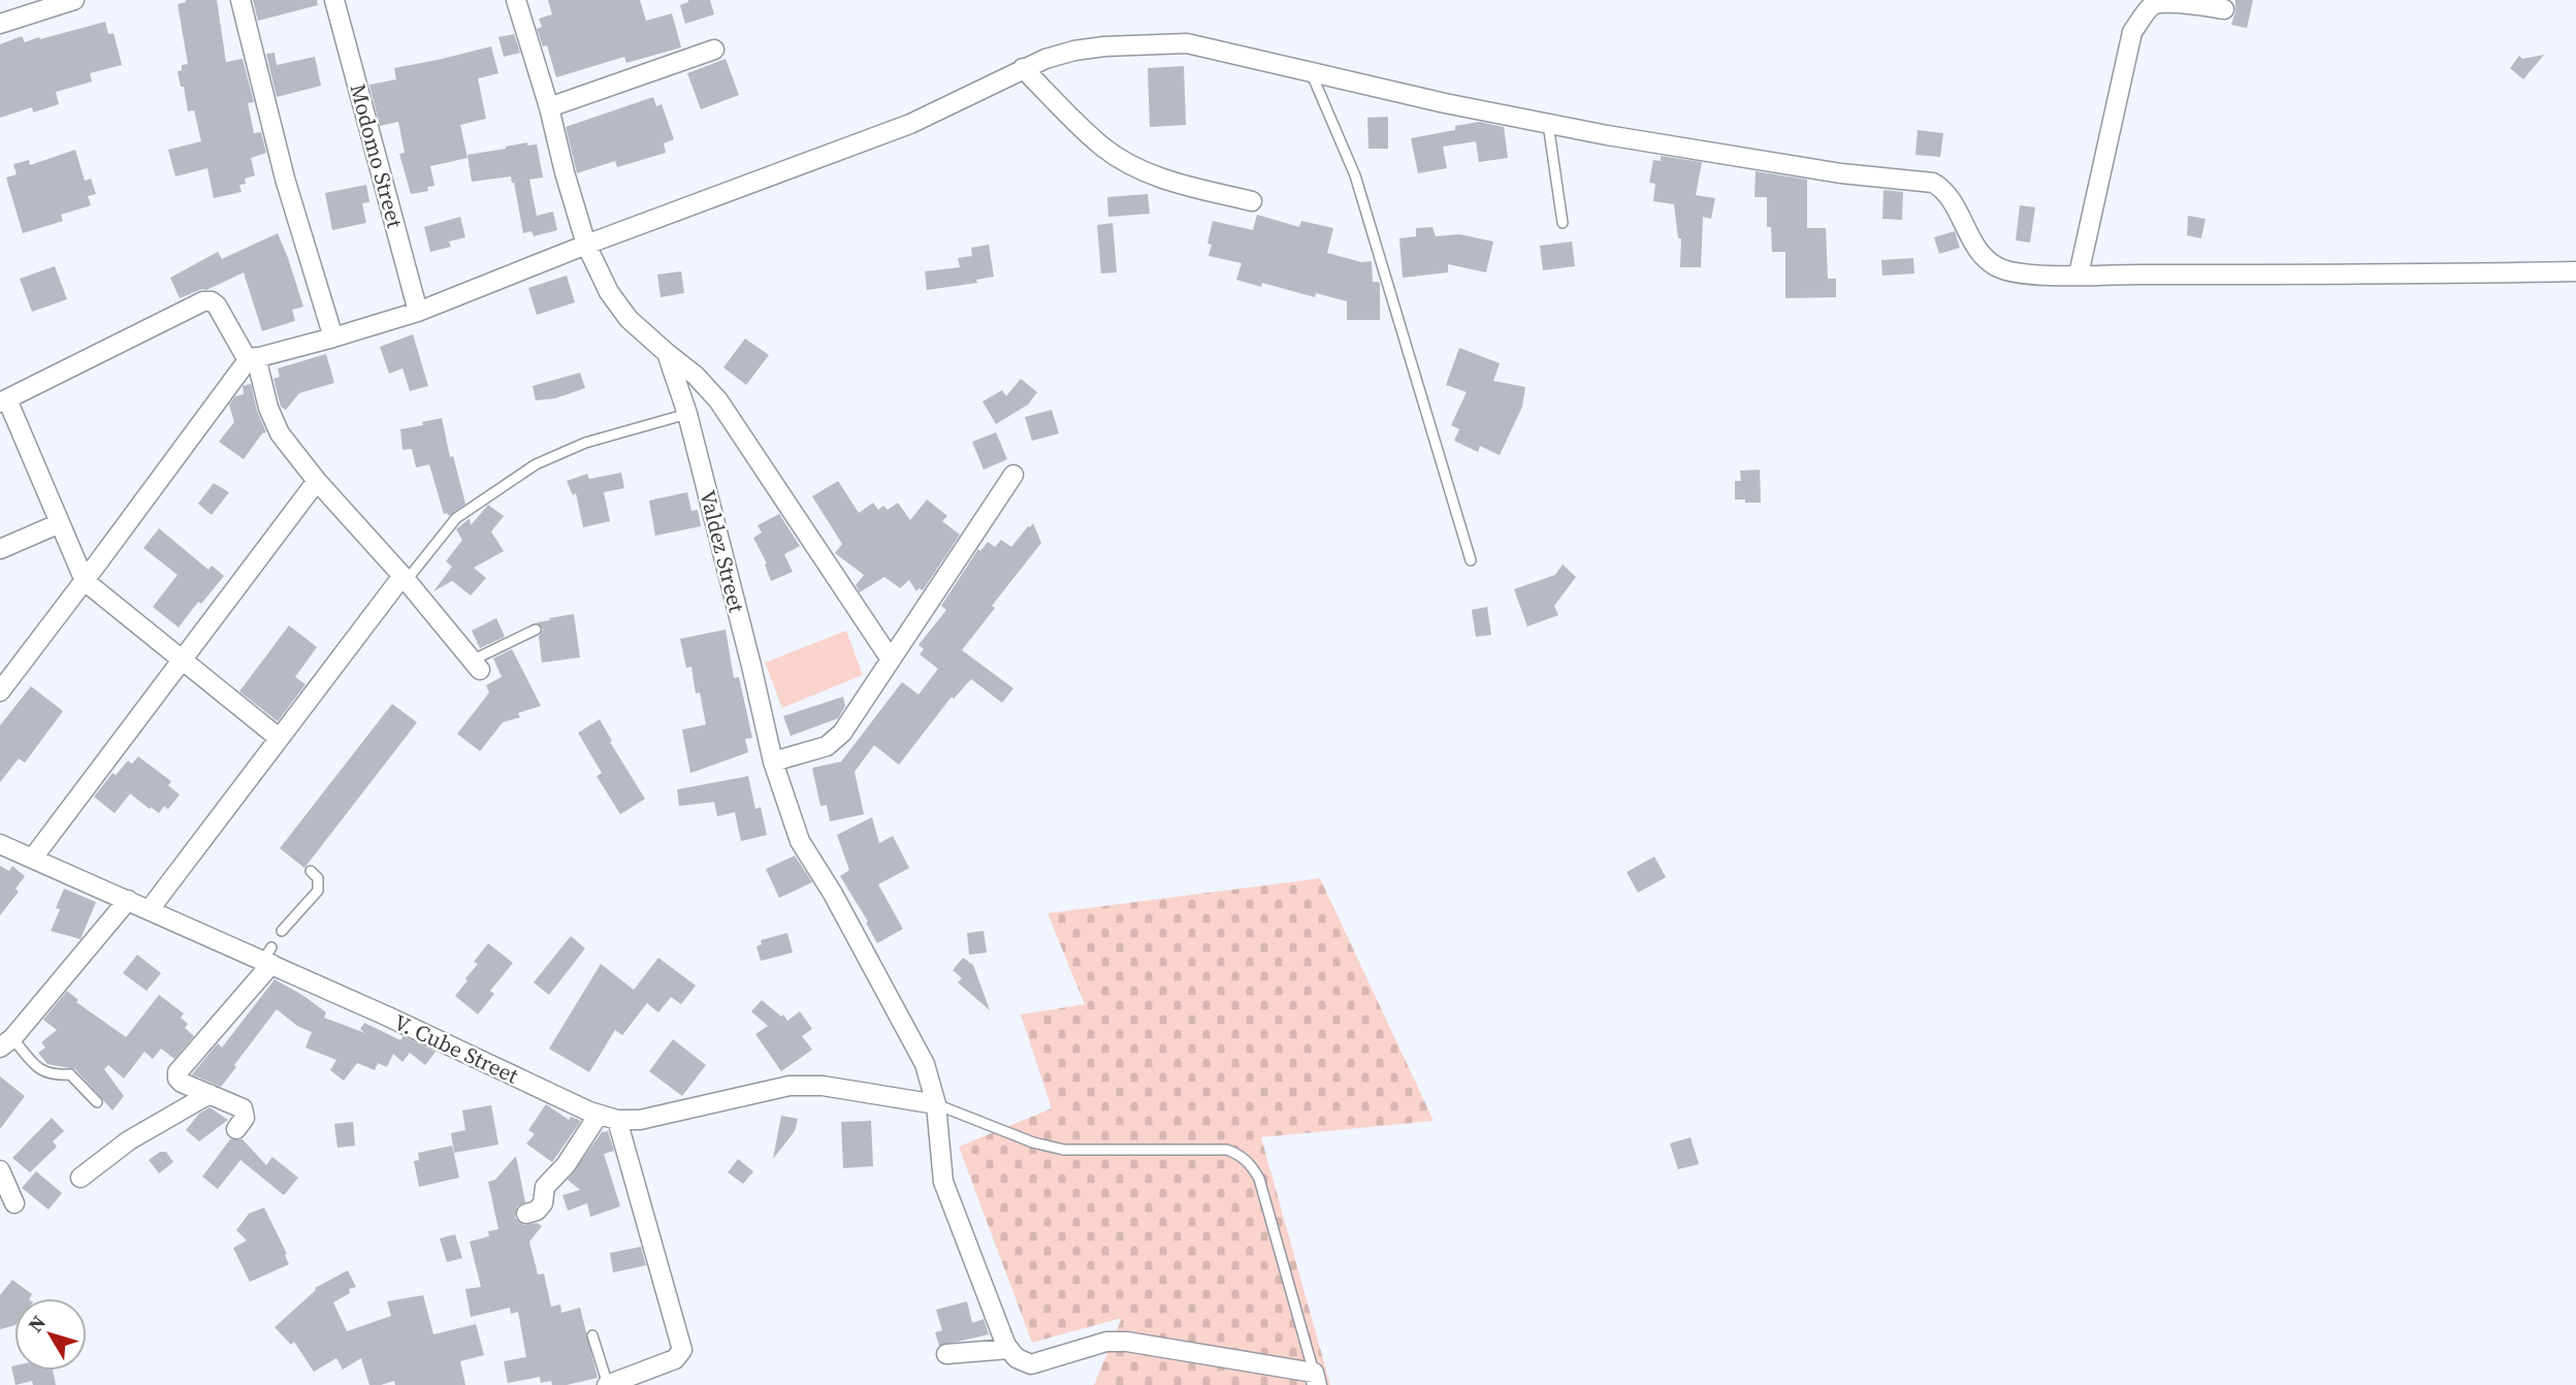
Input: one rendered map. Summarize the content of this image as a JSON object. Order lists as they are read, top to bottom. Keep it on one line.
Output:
{"streets":{"street":["Modomo Street","Valdez Street","V. Cube Street"]},"crossings":[["Valdez Street","V. Cube Street"]],"north":"top left"}
